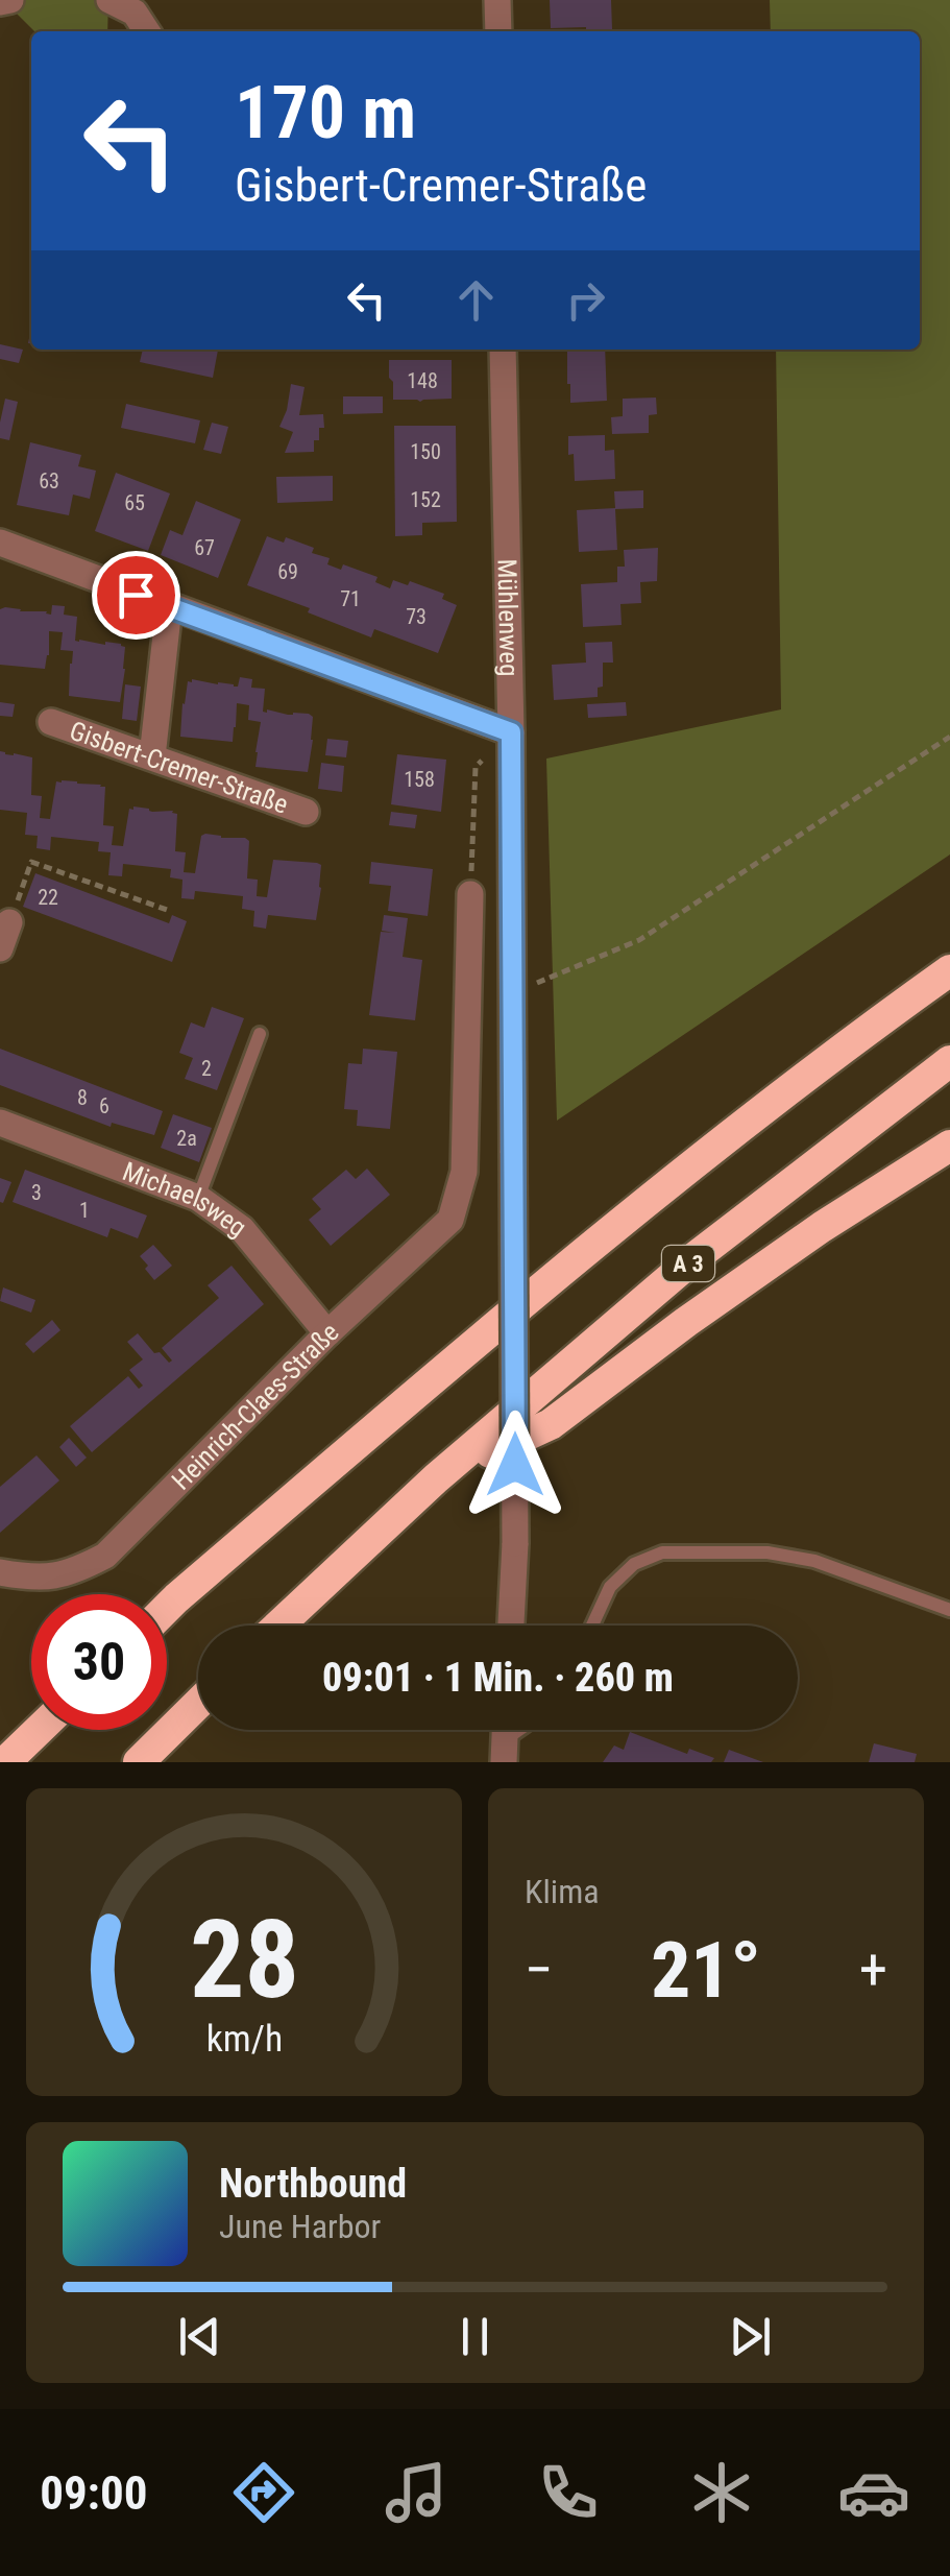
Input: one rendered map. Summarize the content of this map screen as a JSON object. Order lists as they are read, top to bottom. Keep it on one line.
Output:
{"streets":{"highway":["A 3"],"street":["Mühlenweg","Gisbert-Cremer-Straße","Michaelsweg","Heinrich-Claes-Straße"]},"crossings":[["Michaelsweg","Heinrich-Claes-Straße"]],"house_numbers":["148","150","63","152","65","67","69","71","73","158","22","2","8","6","2a","3","1"],"page":{"turn":["170 m","Gisbert-Cremer-Straße"],"limit":"30","trip":"09:01 · 1 Min. · 260 m","tile":"Klima","heat":["−","21°","+"],"song":["Northbound","June Harbor"],"tabs":"09:00","gauge":["28","km/h"]}}
